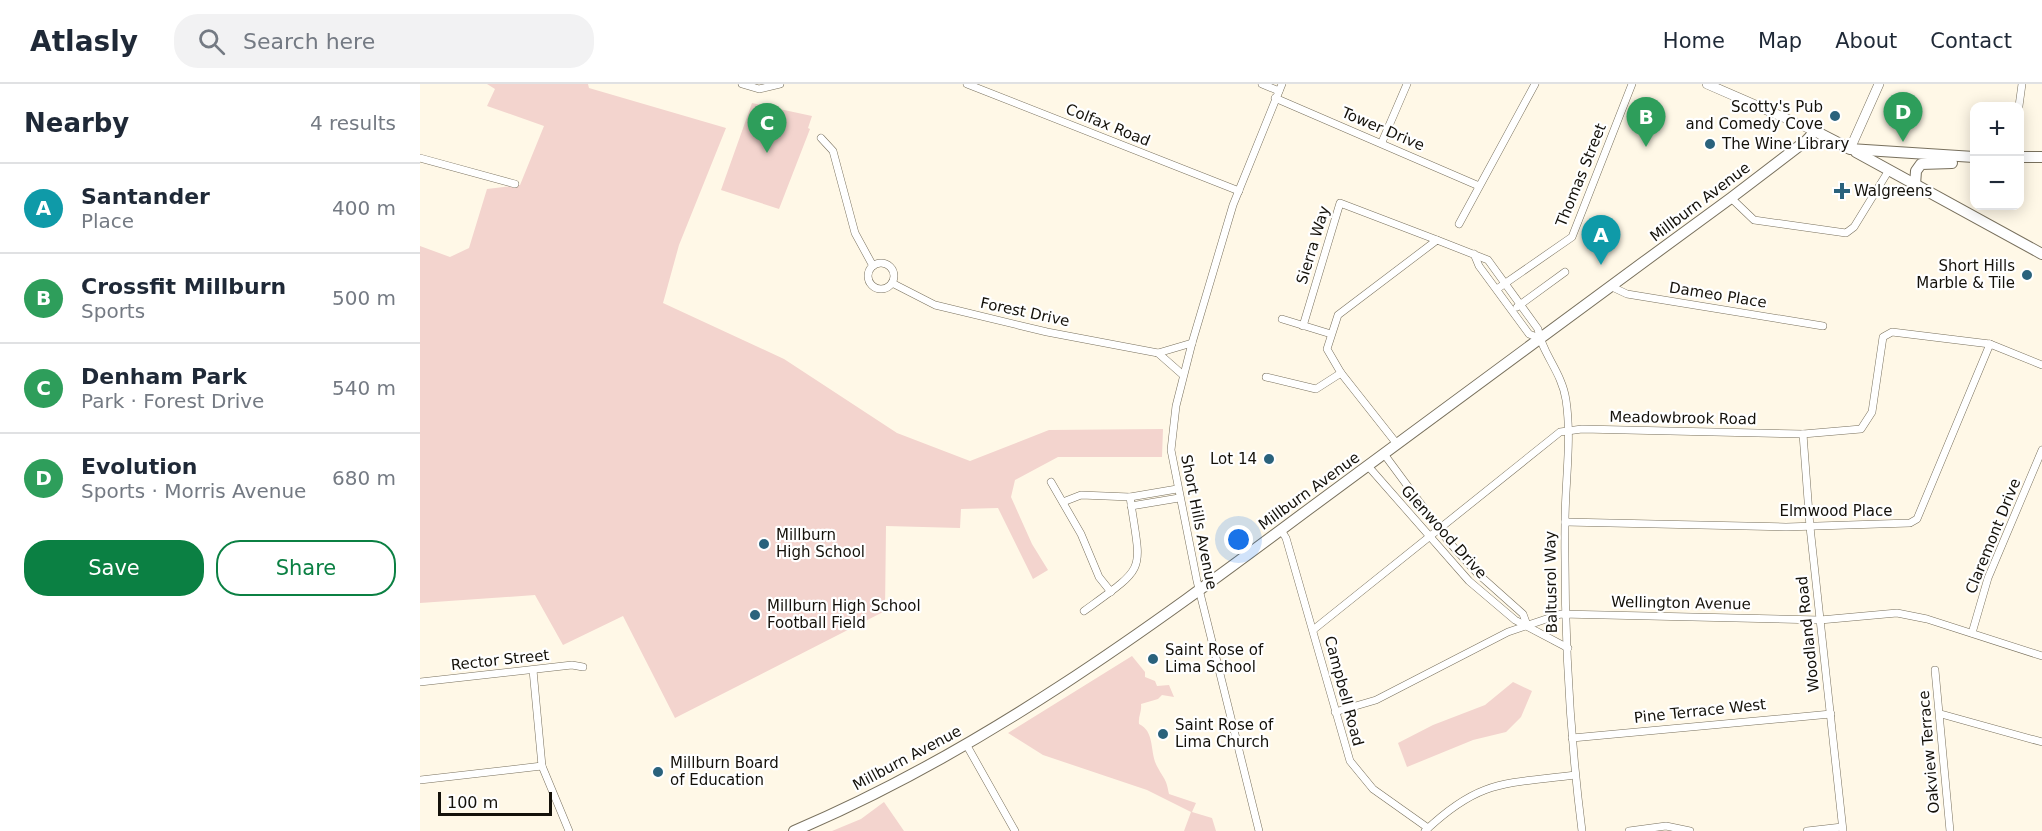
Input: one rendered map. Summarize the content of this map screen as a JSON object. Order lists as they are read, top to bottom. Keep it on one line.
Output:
{"streets":{"main road":["Millburn Avenue"],"street":["Colfax Road","Tower Drive","Thomas Street","Sierra Way","Dameo Place","Forest Drive","Meadowbrook Road","Elmwood Place","Short Hills Avenue","Glenwood Drive","Claremont Drive","Baltusrol Way","Wellington Avenue","Woodland Road","Rector Street","Campbell Road","Pine Terrace West","Oakview Terrace"]},"crossings":[["Colfax Road","Short Hills Avenue"],["Tower Drive","Short Hills Avenue"],["Thomas Street","Baltusrol Way"],["Millburn Avenue","Dameo Place"],["Millburn Avenue","Short Hills Avenue"],["Millburn Avenue","Glenwood Drive"],["Millburn Avenue","Baltusrol Way"],["Millburn Avenue","Campbell Road"],["Sierra Way","Baltusrol Way"],["Forest Drive","Short Hills Avenue"],["Meadowbrook Road","Elmwood Place"],["Meadowbrook Road","Baltusrol Way"],["Meadowbrook Road","Woodland Road"],["Elmwood Place","Baltusrol Way"],["Elmwood Place","Woodland Road"],["Glenwood Drive","Wellington Avenue"],["Claremont Drive","Wellington Avenue"],["Baltusrol Way","Wellington Avenue"],["Baltusrol Way","Pine Terrace West"],["Wellington Avenue","Woodland Road"],["Wellington Avenue","Campbell Road"],["Woodland Road","Pine Terrace West"]],"places":{"other":["Scotty's Pub and Comedy Cove","The Wine Library","Short Hills Marble & Tile","Lot 14","Millburn High School","Millburn High School Football Field","Saint Rose of Lima School","Saint Rose of Lima Church","Millburn Board of Education"],"health":["Walgreens"]},"scale_bar":"100 m","page":{"header":"Atlasly","search":"Search here","nav":["Home","Map","About","Contact"],"heading":["Nearby","4 results"],"pins":["D","B","C","A"],"map_buttons":["+","−"],"list":[{"mark":"A","name":"Santander","note":"Place","value":"400 m"},{"mark":"B","name":"Crossfit Millburn","note":"Sports","value":"500 m"},{"mark":"C","name":"Denham Park","note":"Park · Forest Drive","value":"540 m"},{"mark":"D","name":"Evolution","note":"Sports · Morris Avenue","value":"680 m"}],"buttons":["Save","Share"],"scale":"100 m"}}
